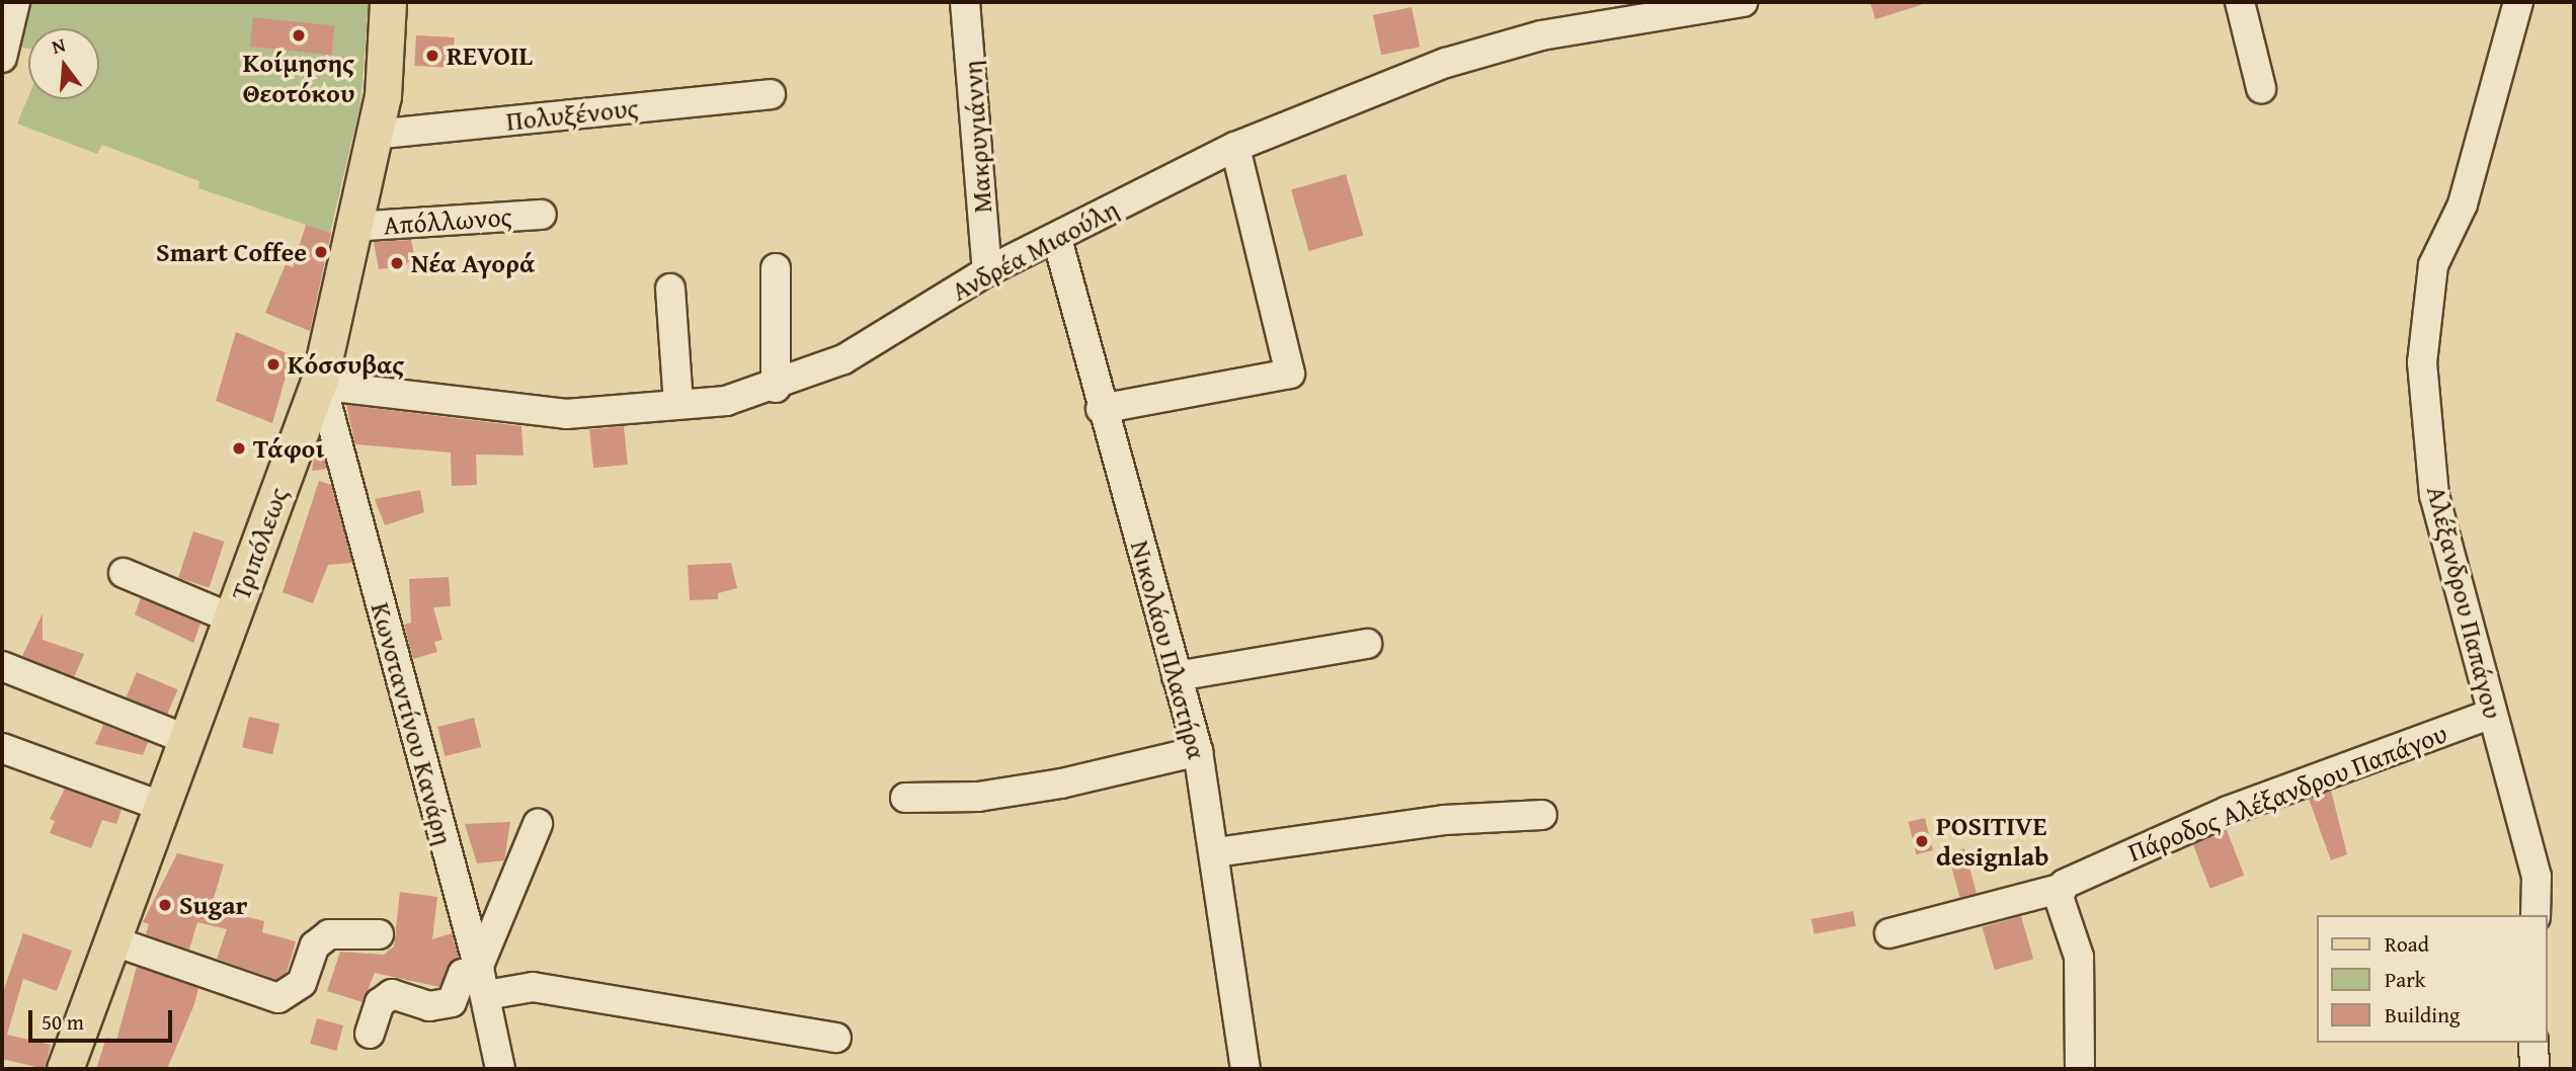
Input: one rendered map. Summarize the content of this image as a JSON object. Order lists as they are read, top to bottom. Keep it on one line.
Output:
{"streets":{"main road":["Τριπόλεως"],"street":["Πολυξένους","Μακρυγιάννη","Απόλλωνος","Ανδρέα Μιαούλη","Αλέξανδρου Παπάγου","Νικολάου Πλαστήρα","Κωνσταντίνου Κανάρη","Πάροδος Αλέξανδρου Παπάγου"]},"crossings":[["Πολυξένους","Τριπόλεως"],["Μακρυγιάννη","Ανδρέα Μιαούλη"],["Απόλλωνος","Τριπόλεως"],["Ανδρέα Μιαούλη","Τριπόλεως"],["Ανδρέα Μιαούλη","Νικολάου Πλαστήρα"],["Ανδρέα Μιαούλη","Κωνσταντίνου Κανάρη"],["Τριπόλεως","Κωνσταντίνου Κανάρη"],["Αλέξανδρου Παπάγου","Πάροδος Αλέξανδρου Παπάγου"]],"places":["Κοίμησης Θεοτόκου","REVOIL","Smart Coffee","Νέα Αγορά","Κόσσυβας","Τάφοι","POSITIVE designlab","Sugar"],"legend":["Road","Park","Building"],"scale_bar":"50 m","north":"top"}
